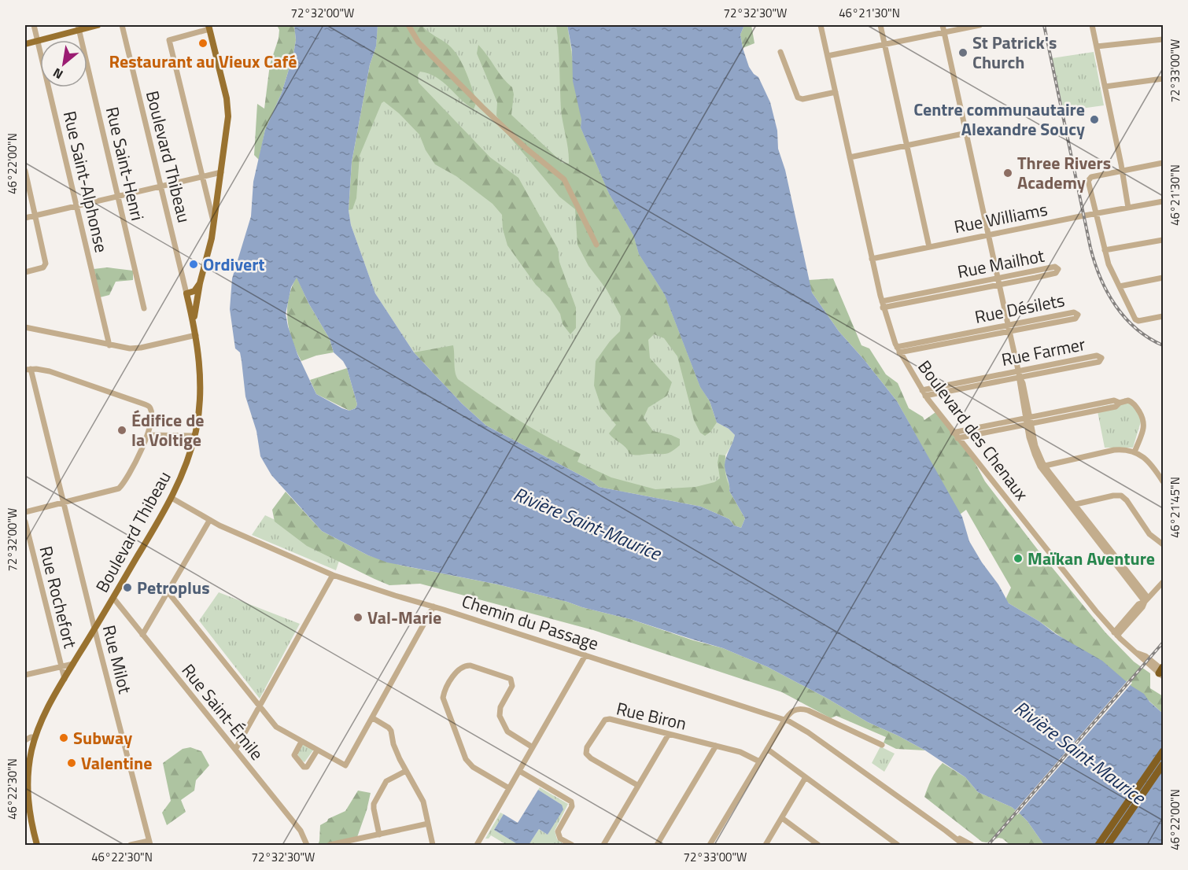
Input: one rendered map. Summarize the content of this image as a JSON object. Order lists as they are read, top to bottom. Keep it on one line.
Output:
{"streets":{"main road":["Boulevard Thibeau"],"street":["Rue Saint-Henri","Rue Saint-Alphonse","Rue Williams","Rue Mailhot","Rue Désilets","Rue Farmer","Boulevard des Chenaux","Rue Rochefort","Chemin du Passage","Rue Milot","Rue Saint-Émile","Rue Biron"]},"crossings":[["Boulevard Thibeau","Rue Rochefort"],["Boulevard Thibeau","Chemin du Passage"],["Boulevard Thibeau","Rue Milot"],["Boulevard Thibeau","Rue Saint-Émile"],["Rue Williams","Boulevard des Chenaux"],["Rue Mailhot","Boulevard des Chenaux"],["Rue Désilets","Boulevard des Chenaux"],["Rue Farmer","Boulevard des Chenaux"]],"water":["Rivière Saint-Maurice"],"places":["Restaurant au Vieux Café","St Patrick's Church","Centre communautaire Alexandre Soucy","Three Rivers Academy","Ordivert","Édifice de la Voltige","Maïkan Aventure","Petroplus","Val-Marie","Subway","Valentine"],"north":"bottom left","coordinates":["72°32'00\"W","72°32'30\"W","46°21'30\"N","72°33'00\"W","46°22'00\"N","46°21'45\"N","46°22'30\"N"]}
